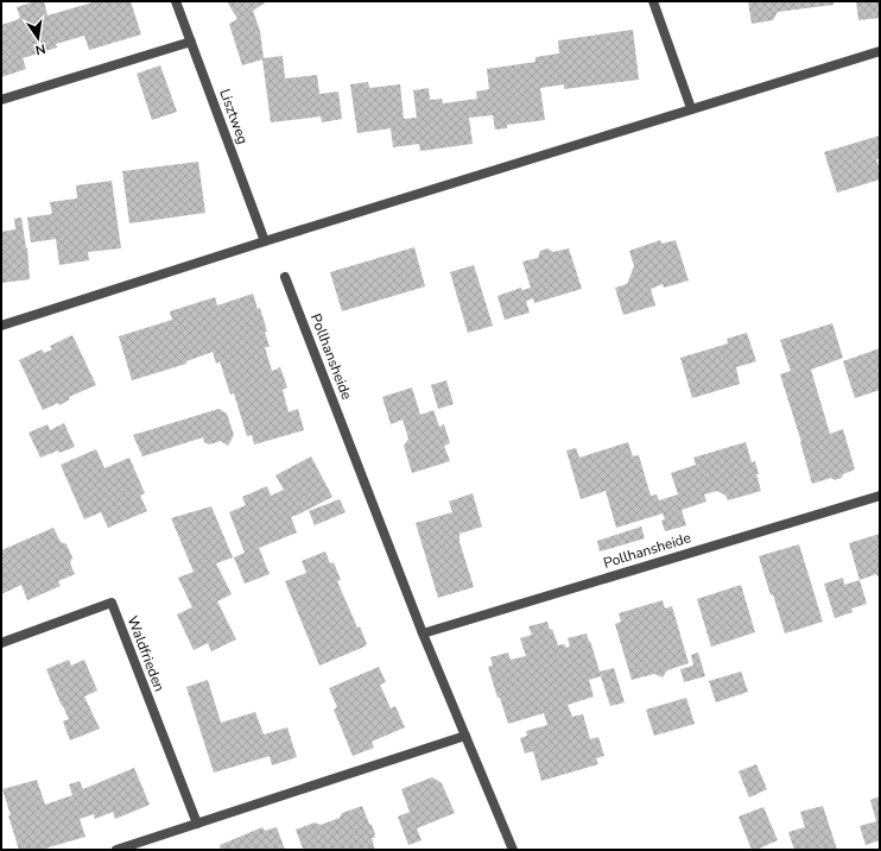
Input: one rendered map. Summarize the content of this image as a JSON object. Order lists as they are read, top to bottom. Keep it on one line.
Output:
{"streets":{"street":["Lisztweg","Pollhansheide","Waldfrieden"]},"north":"bottom"}
